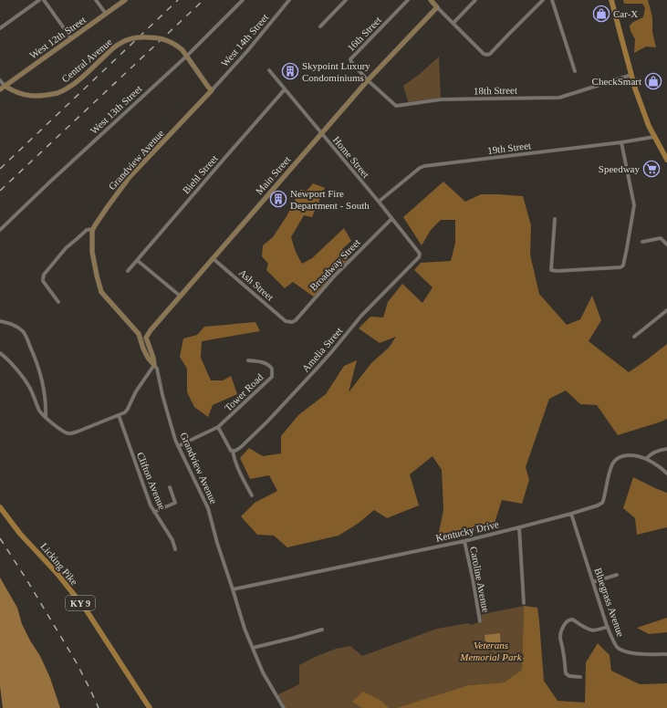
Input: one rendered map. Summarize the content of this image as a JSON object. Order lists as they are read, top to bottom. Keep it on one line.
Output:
{"streets":{"main road":["Licking Pike","KY 9"],"street":["16th Street","West 12th Street","West 14th Street","Central Avenue","18th Street","West 13th Street","19th Street","Home Street","Grandview Avenue","Biehl Street","Main Street","Broadway Street","Ash Street","Amelia Street","Tower Road","Clifton Avenue","Kentucky Drive","Caroline Avenue","Bluegrass Avenue"]},"crossings":[["16th Street","18th Street"],["16th Street","Main Street"],["West 12th Street","Central Avenue"],["West 14th Street","Central Avenue"],["West 14th Street","Grandview Avenue"],["Central Avenue","West 13th Street"],["Central Avenue","Grandview Avenue"],["18th Street","Main Street"],["19th Street","Home Street"],["Home Street","Biehl Street"],["Home Street","Main Street"],["Home Street","Broadway Street"],["Home Street","Amelia Street"],["Grandview Avenue","Main Street"],["Grandview Avenue","Tower Road"],["Grandview Avenue","Kentucky Drive"],["Main Street","Ash Street"],["Broadway Street","Ash Street"],["Kentucky Drive","Caroline Avenue"],["Kentucky Drive","Bluegrass Avenue"]],"parks":["Veterans Memorial Park"],"places":{"shop":["Car-X","CheckSmart"],"building":["Skypoint Luxury Condominiums","Newport Fire Department - South"],"supermarket":["Speedway"]}}
